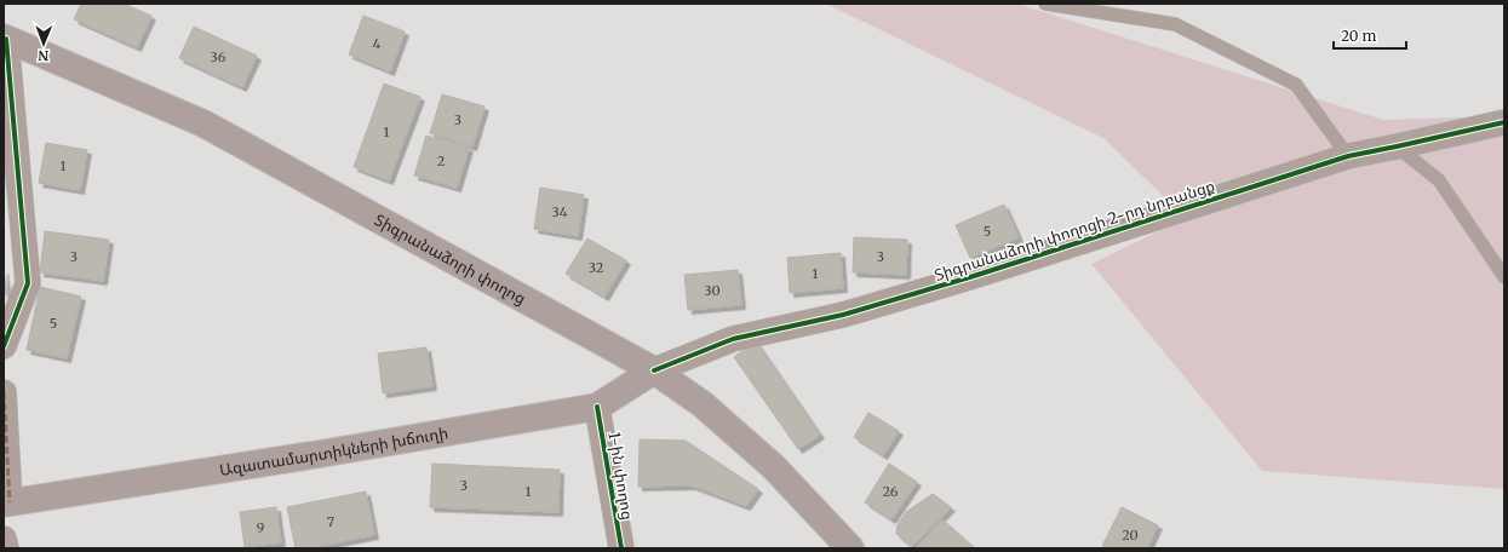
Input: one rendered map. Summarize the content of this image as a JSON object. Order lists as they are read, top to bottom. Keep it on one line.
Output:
{"streets":{"main road":["Տիգրանաձորի փողոց","Ազատամարտիկների խճուղի"],"street":["Տիգրանաձորի փողոցի 2-րդ նրբանցք","1-ին փողոց"]},"crossings":[["Տիգրանաձորի փողոցի 2-րդ նրբանցք","Տիգրանաձորի փողոց"],["Տիգրանաձորի փողոցի 2-րդ նրբանցք","Ազատամարտիկների խճուղի"],["Տիգրանաձորի փողոց","Ազատամարտիկների խճուղի"],["Ազատամարտիկների խճուղի","1-ին փողոց"]],"house_numbers":["4","36","3","1","2","1","34","5","3","3","32","1","30","5","3","1","26","7","9","20"],"scale_bar":"20 m","north":"bottom"}
